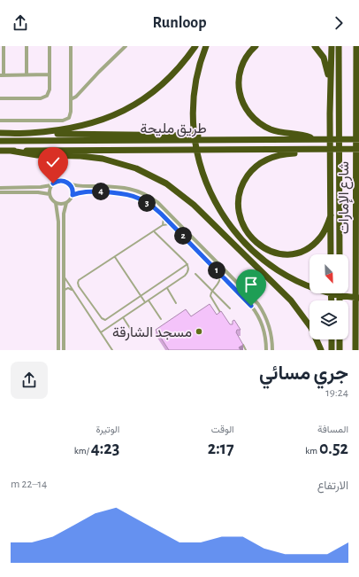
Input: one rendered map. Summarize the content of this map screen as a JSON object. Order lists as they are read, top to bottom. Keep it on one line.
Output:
{"streets":{"highway":["طريق مليحة","شارع الإمارات"]},"places":["مسجد الشارقة"],"north":"bottom right","page":{"header":"Runloop","pins":["4","3","2","1"],"heading":["جري مسائي","19:24"],"stats":[["المسافة","0.52 km"],["الوقت","2:17"],["الوتيرة","4:23 /km"]],"chart":["الارتفاع","14–22 m"]}}
